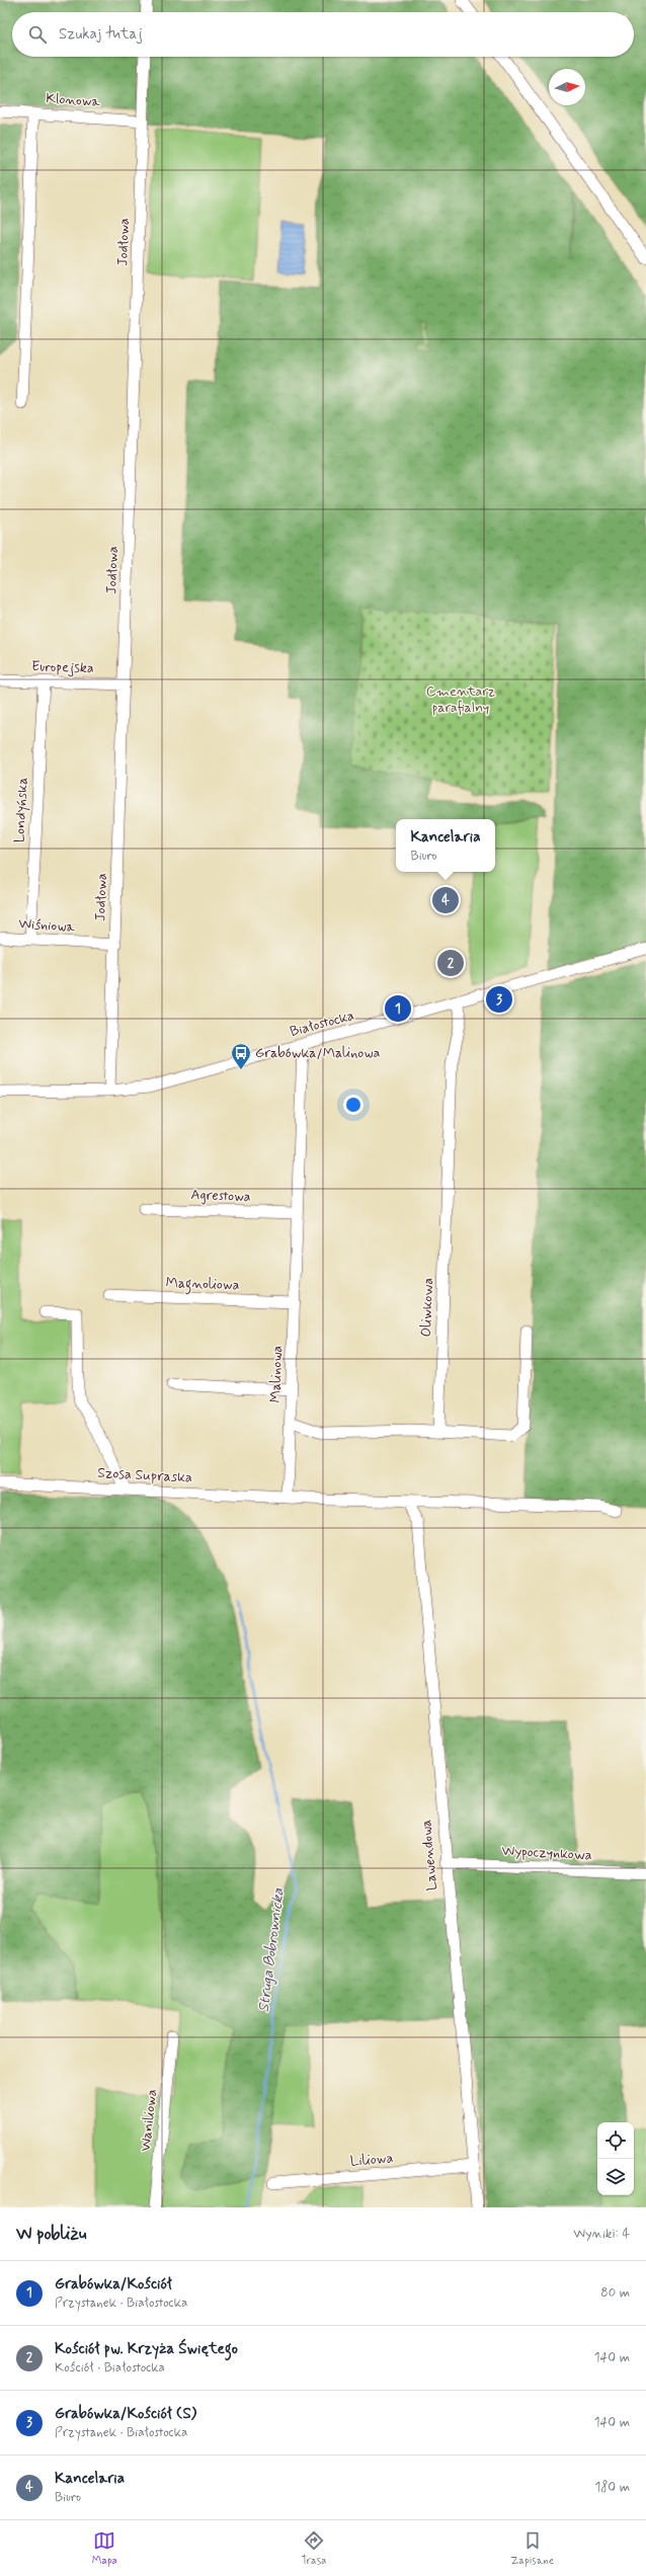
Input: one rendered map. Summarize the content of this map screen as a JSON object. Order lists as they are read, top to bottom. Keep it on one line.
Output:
{"streets":{"street":["Klonowa","Jodłowa","Europejska","Londyńska","Wiśniowa","Białostocka","Agrestowa","Magnoliowa","Oliwkowa","Malinowa","Szosa Supraska","Wypoczynkowa","Lawendowa","Waniliowa","Liliowa"]},"crossings":[["Klonowa","Jodłowa"],["Jodłowa","Europejska"],["Jodłowa","Wiśniowa"],["Jodłowa","Białostocka"],["Europejska","Londyńska"],["Londyńska","Wiśniowa"],["Białostocka","Oliwkowa"],["Białostocka","Malinowa"],["Agrestowa","Malinowa"],["Magnoliowa","Malinowa"],["Malinowa","Szosa Supraska"],["Wypoczynkowa","Lawendowa"],["Lawendowa","Liliowa"]],"water":["Struga Bobrownicka"],"parks":["Cmentarz parafialny"],"places":{"bus stop":["Grabówka/Malinowa"]},"north":"right","page":{"search":"Szukaj tutaj","popup":["Kancelaria","Biuro"],"pins":["4","2","3","1"],"heading":["W pobliżu","Wyniki: 4"],"list":[{"mark":"1","name":"Grabówka/Kościół","note":"Przystanek · Białostocka","value":"80 m"},{"mark":"2","name":"Kościół pw. Krzyża Świętego","note":"Kościół · Białostocka","value":"140 m"},{"mark":"3","name":"Grabówka/Kościół (S)","note":"Przystanek · Białostocka","value":"140 m"},{"mark":"4","name":"Kancelaria","note":"Biuro","value":"180 m"}],"nav":["Mapa","Trasa","Zapisane"]}}
